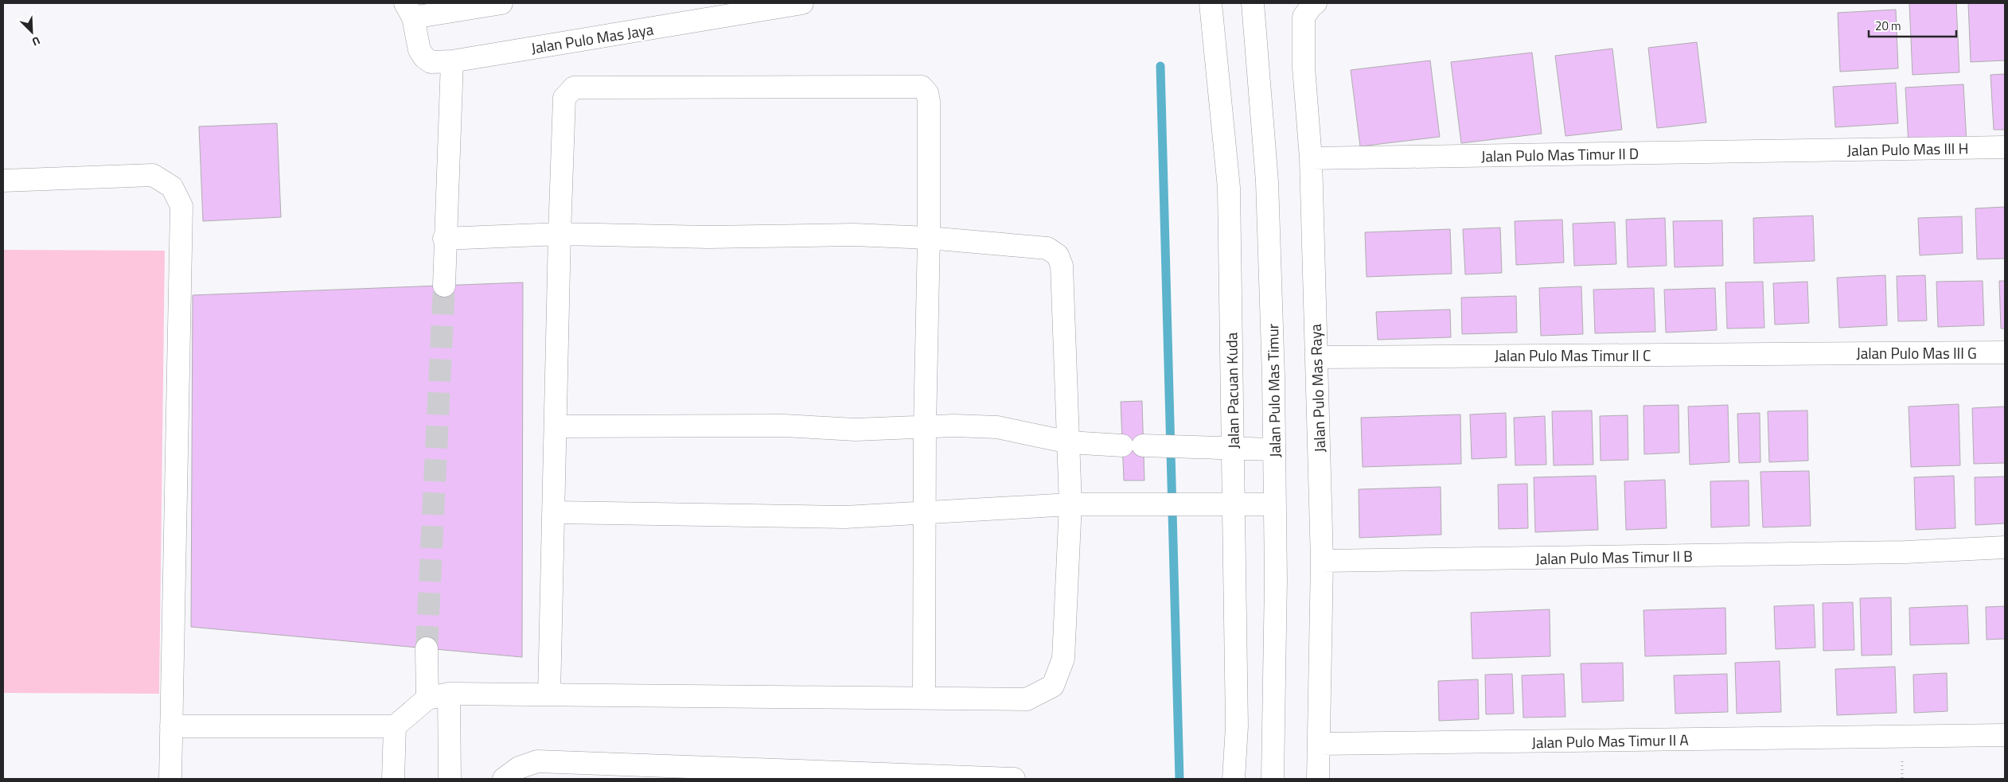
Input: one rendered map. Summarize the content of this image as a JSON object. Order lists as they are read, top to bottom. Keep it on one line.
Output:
{"streets":{"street":["Jalan Pulo Mas Jaya","Jalan Pulo Mas III H","Jalan Pulo Mas Timur II D","Jalan Pulo Mas III G","Jalan Pulo Mas Timur II C","Jalan Pulo Mas Raya","Jalan Pacuan Kuda","Jalan Pulo Mas Timur","Jalan Pulo Mas Timur II B","Jalan Pulo Mas Timur II A"]},"crossings":[["Jalan Pulo Mas III H","Jalan Pulo Mas Timur II D"],["Jalan Pulo Mas Timur II D","Jalan Pulo Mas Raya"],["Jalan Pulo Mas III G","Jalan Pulo Mas Timur II C"],["Jalan Pulo Mas Timur II C","Jalan Pulo Mas Raya"],["Jalan Pulo Mas Raya","Jalan Pulo Mas Timur II B"],["Jalan Pulo Mas Raya","Jalan Pulo Mas Timur II A"]],"scale_bar":"20 m","north":"bottom right"}
